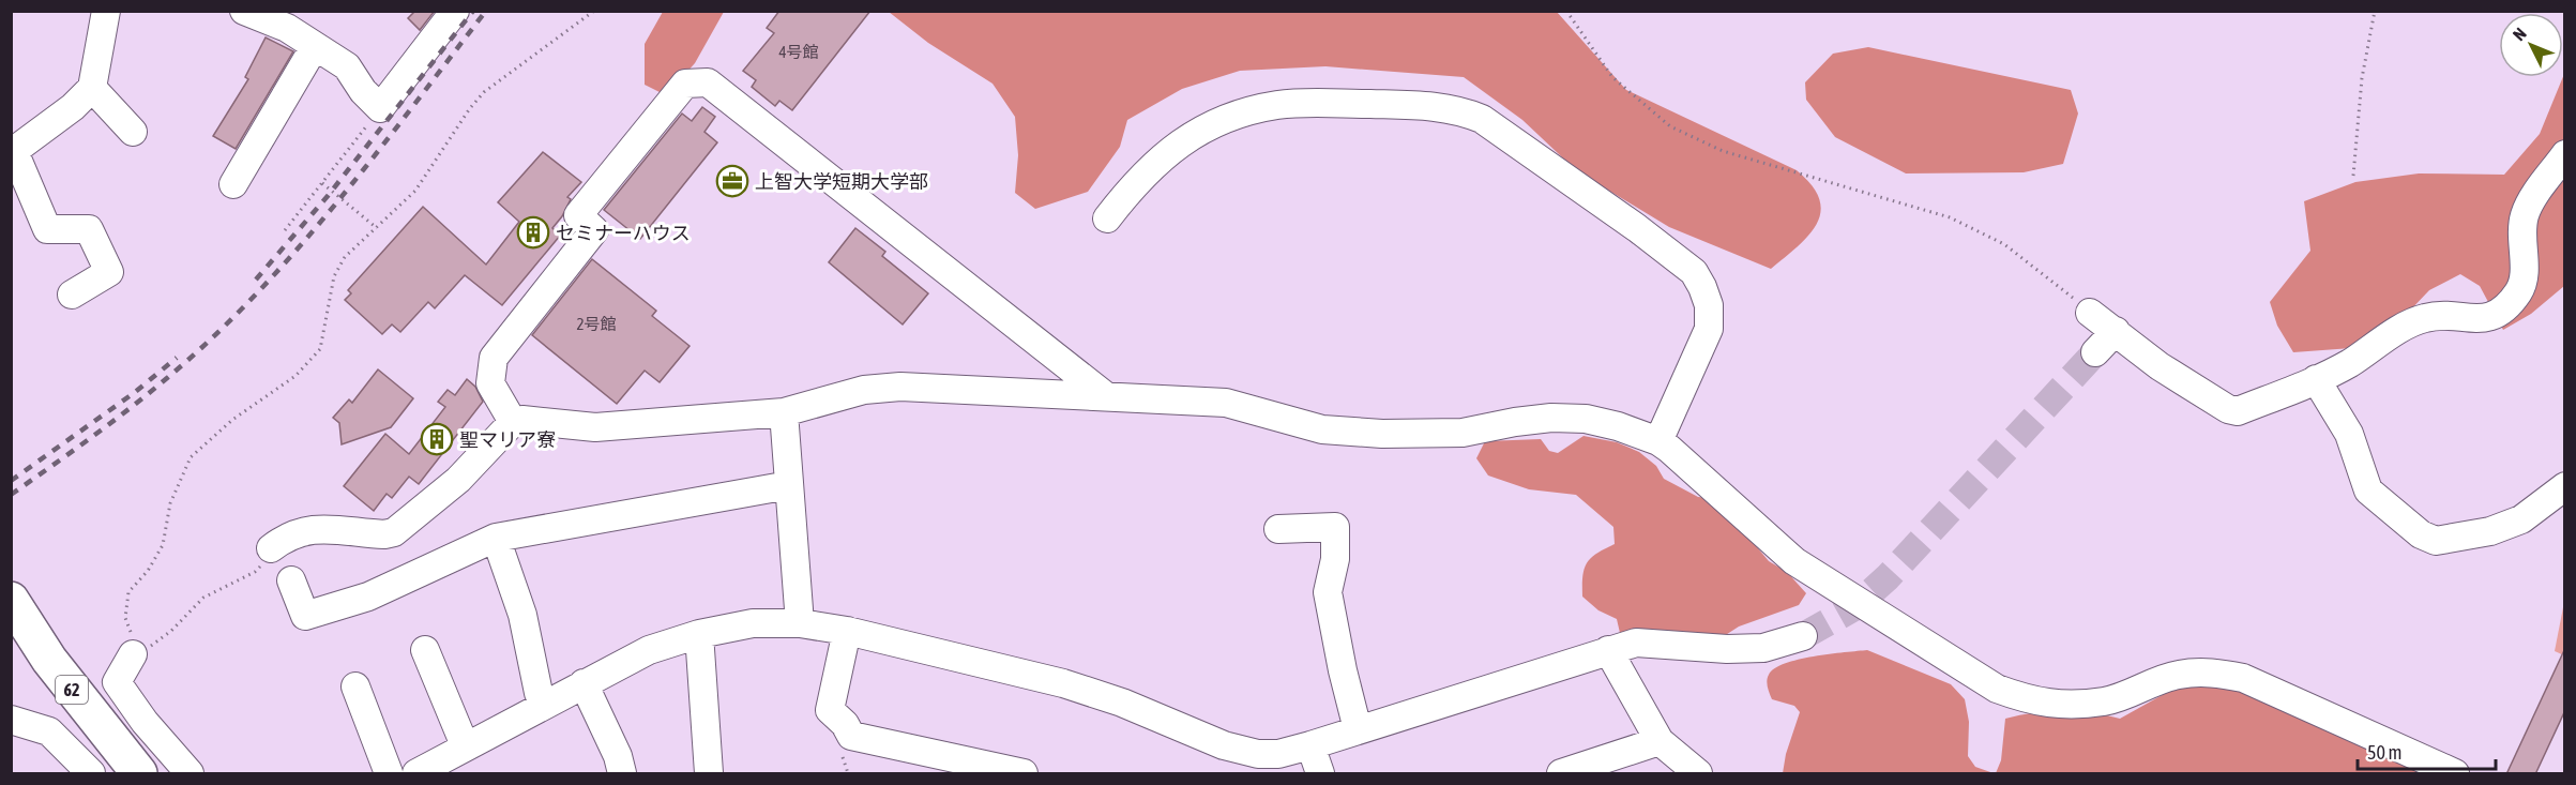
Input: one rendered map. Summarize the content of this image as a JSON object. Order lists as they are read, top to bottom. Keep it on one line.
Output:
{"streets":{"main road":["62"]},"places":{"office":["上智大学短期大学部"],"building":["セミナーハウス","聖マリア寮"]},"house_numbers":["4号館","2号館"],"scale_bar":"50 m","north":"top left"}
